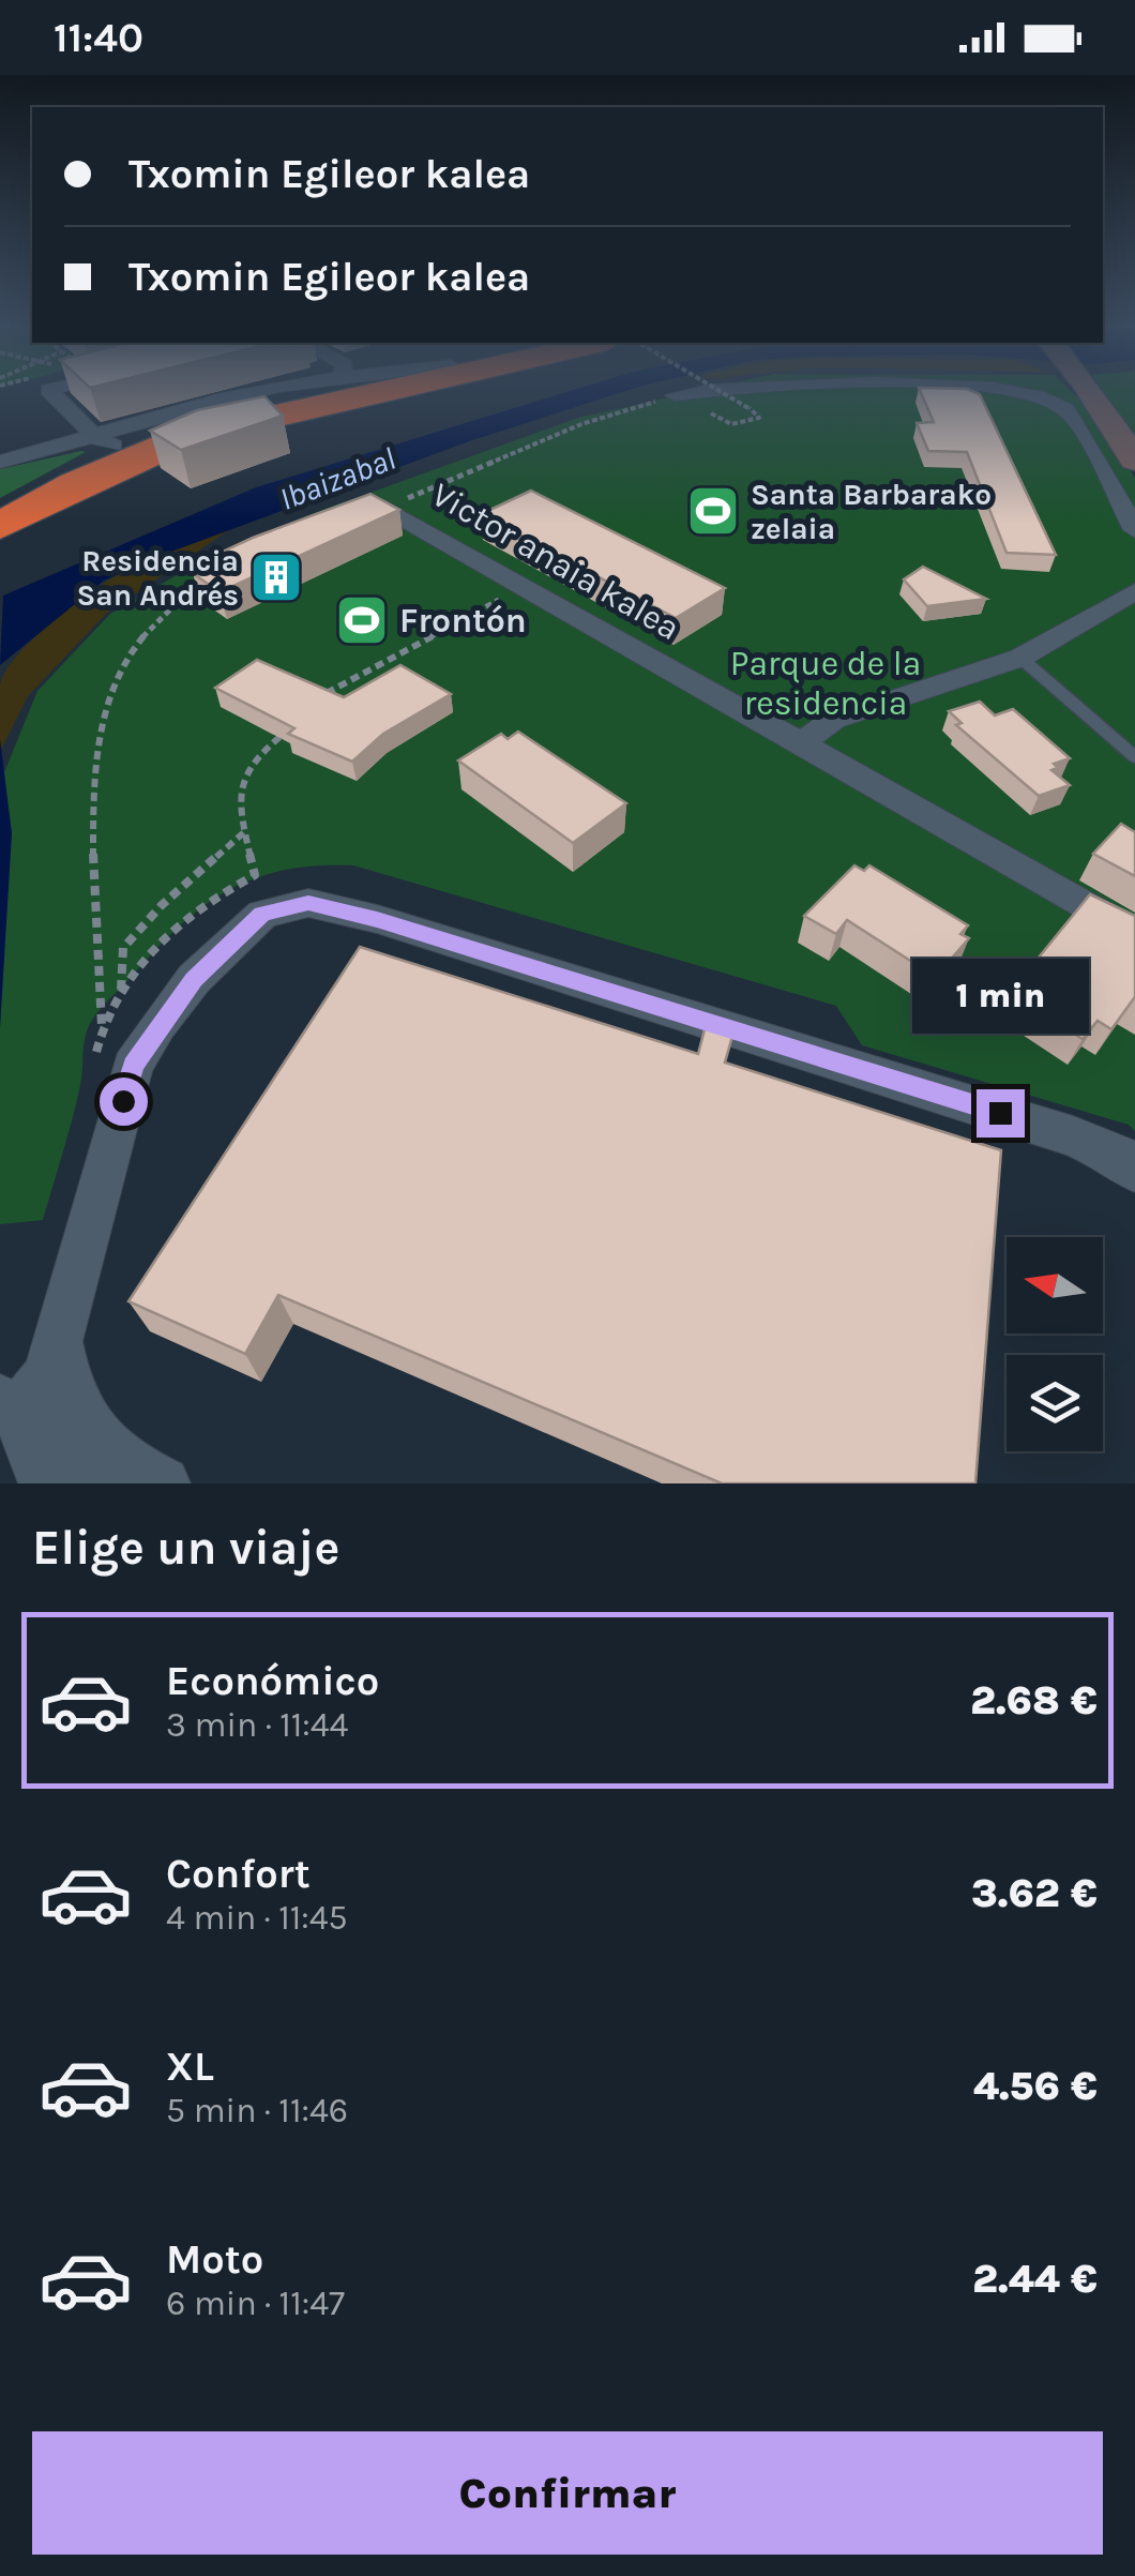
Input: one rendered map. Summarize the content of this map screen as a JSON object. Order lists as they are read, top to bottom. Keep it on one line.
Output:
{"streets":{"street":["Victor anaia kalea"]},"water":["Ibaizabal"],"parks":["Parque de la residencia"],"places":{"sports":["Santa Barbarako zelaia","Frontón"],"building":["Residencia San Andrés"]},"north":"left","page":{"status":"11:40","banner":["Txomin Egileor kalea","Txomin Egileor kalea"],"bubble":"1 min","heading":"Elige un viaje","list":[{"name":"Económico","note":"3 min · 11:44","value":"2.68 €"},{"name":"Confort","note":"4 min · 11:45","value":"3.62 €"},{"name":"XL","note":"5 min · 11:46","value":"4.56 €"},{"name":"Moto","note":"6 min · 11:47","value":"2.44 €"}],"buttons":"Confirmar"}}
